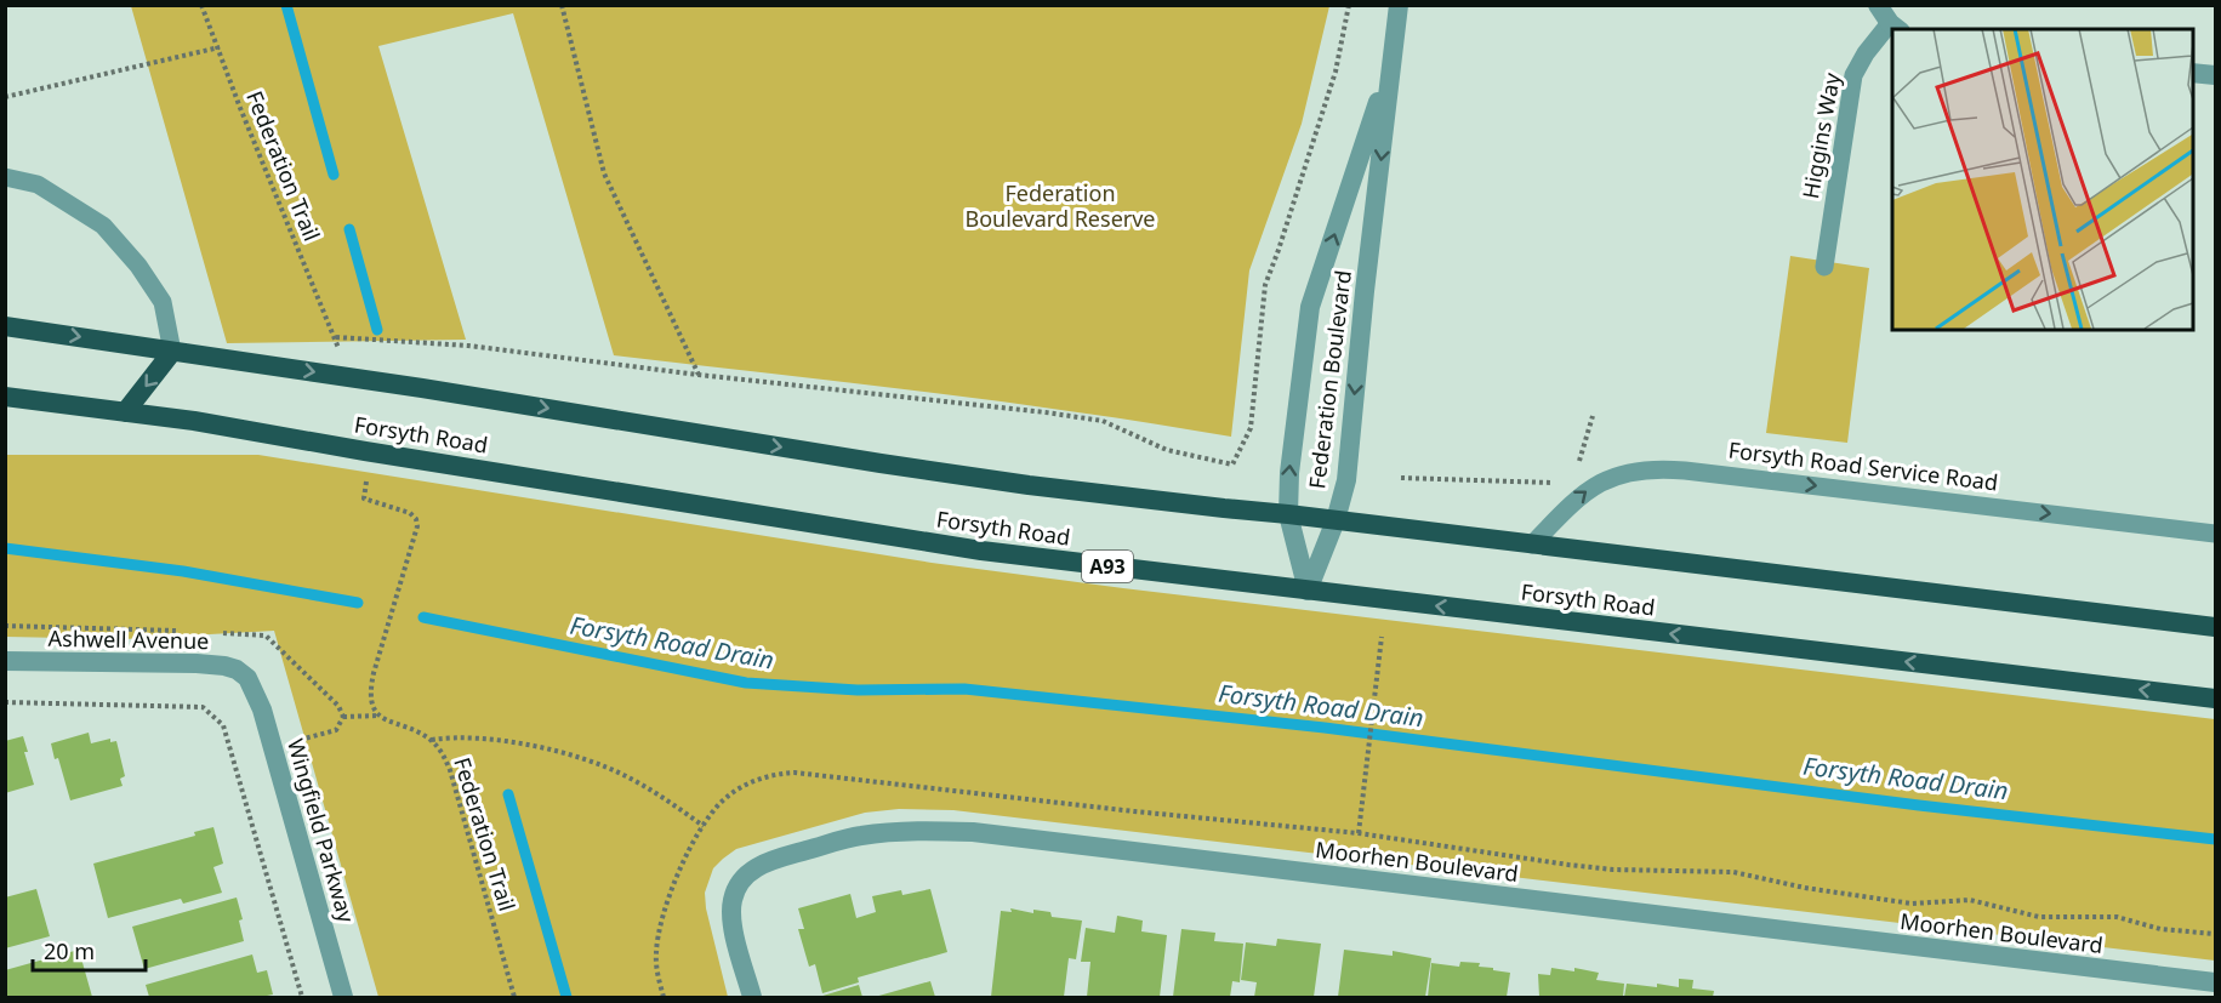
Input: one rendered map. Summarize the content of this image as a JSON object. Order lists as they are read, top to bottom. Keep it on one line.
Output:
{"streets":{"highway":["Forsyth Road","A93"],"street":["Higgins Way","Federation Boulevard","Ashwell Avenue","Wingfield Parkway","Moorhen Boulevard"],"lane":["Forsyth Road Service Road"],"path":["Federation Trail"]},"crossings":[["Federation Boulevard","Forsyth Road"],["Forsyth Road","Forsyth Road Service Road"],["Ashwell Avenue","Wingfield Parkway"]],"one_way":["Forsyth Road Service Road"],"water":["Forsyth Road Drain"],"parks":["Federation Boulevard Reserve"],"scale_bar":"20 m"}
